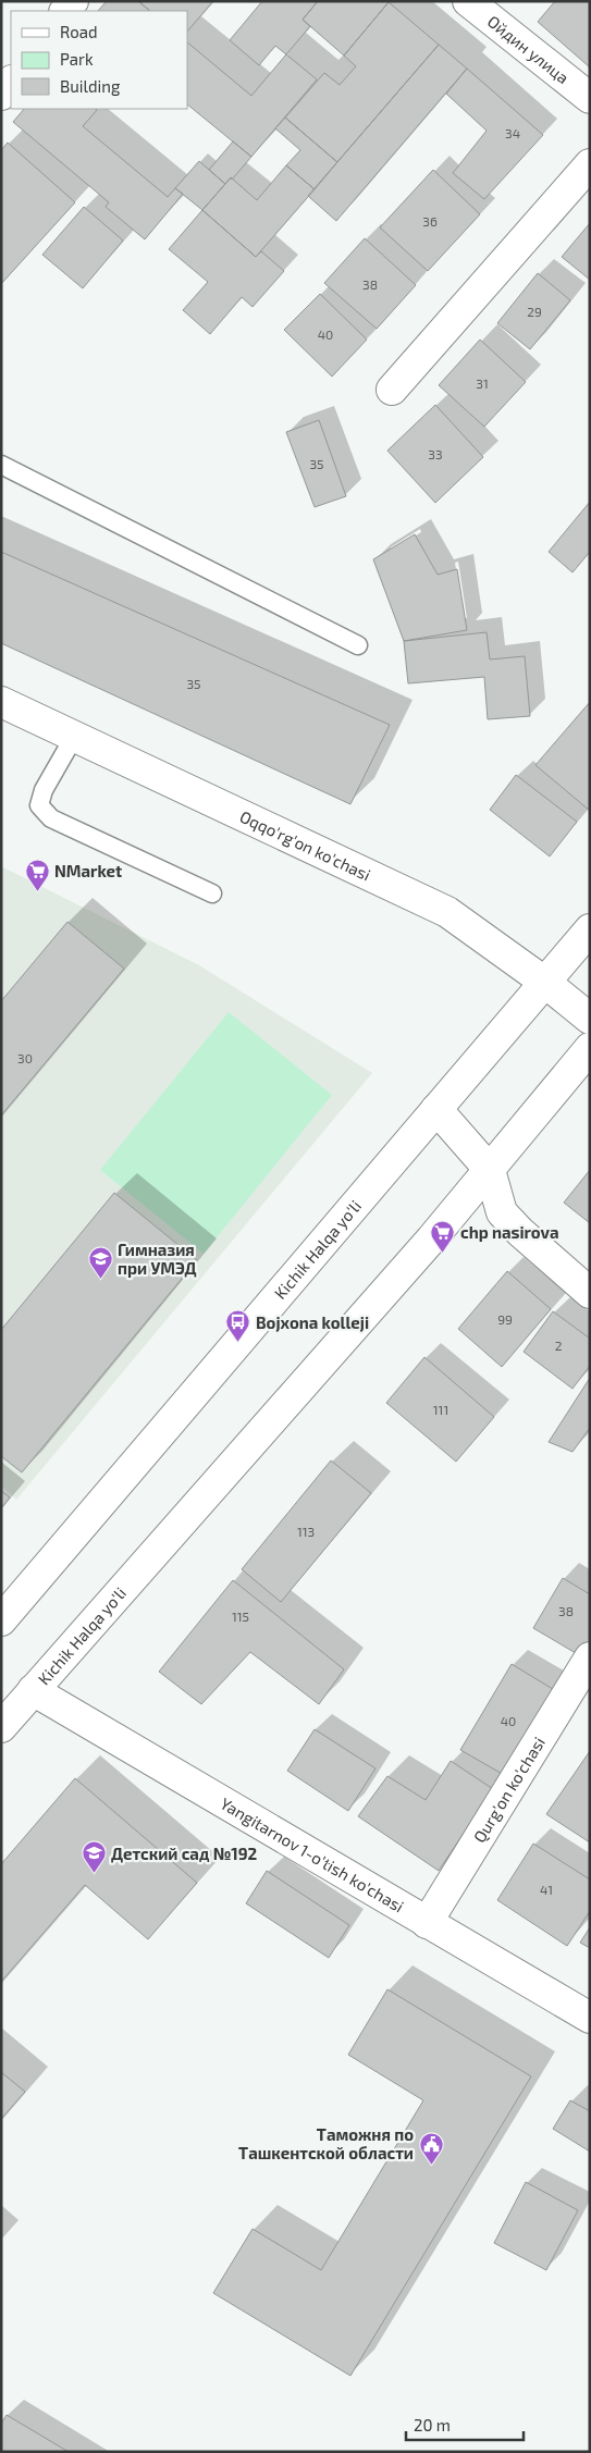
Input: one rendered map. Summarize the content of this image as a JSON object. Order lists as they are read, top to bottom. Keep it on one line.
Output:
{"streets":{"main road":["Ойдин улица","Oqqo'rg'on ko'chasi","Kichik Halqa yo'li","Qurg'on ko'chasi","Yangitarnov 1-o'tish ko'chasi"]},"crossings":[["Oqqo'rg'on ko'chasi","Kichik Halqa yo'li"],["Kichik Halqa yo'li","Yangitarnov 1-o'tish ko'chasi"],["Qurg'on ko'chasi","Yangitarnov 1-o'tish ko'chasi"]],"places":{"supermarket":["NMarket","chp nasirova"],"school or university":["Гимназия при УМЭД","Детский сад №192"],"bus stop":["Bojxona kolleji"],"public building":["Таможня по Ташкентской области"]},"house_numbers":["34","36","38","29","40","31","33","35","35","30","99","2","111","113","38","115","40","41"],"legend":["Road","Park","Building"],"scale_bar":"20 m"}
